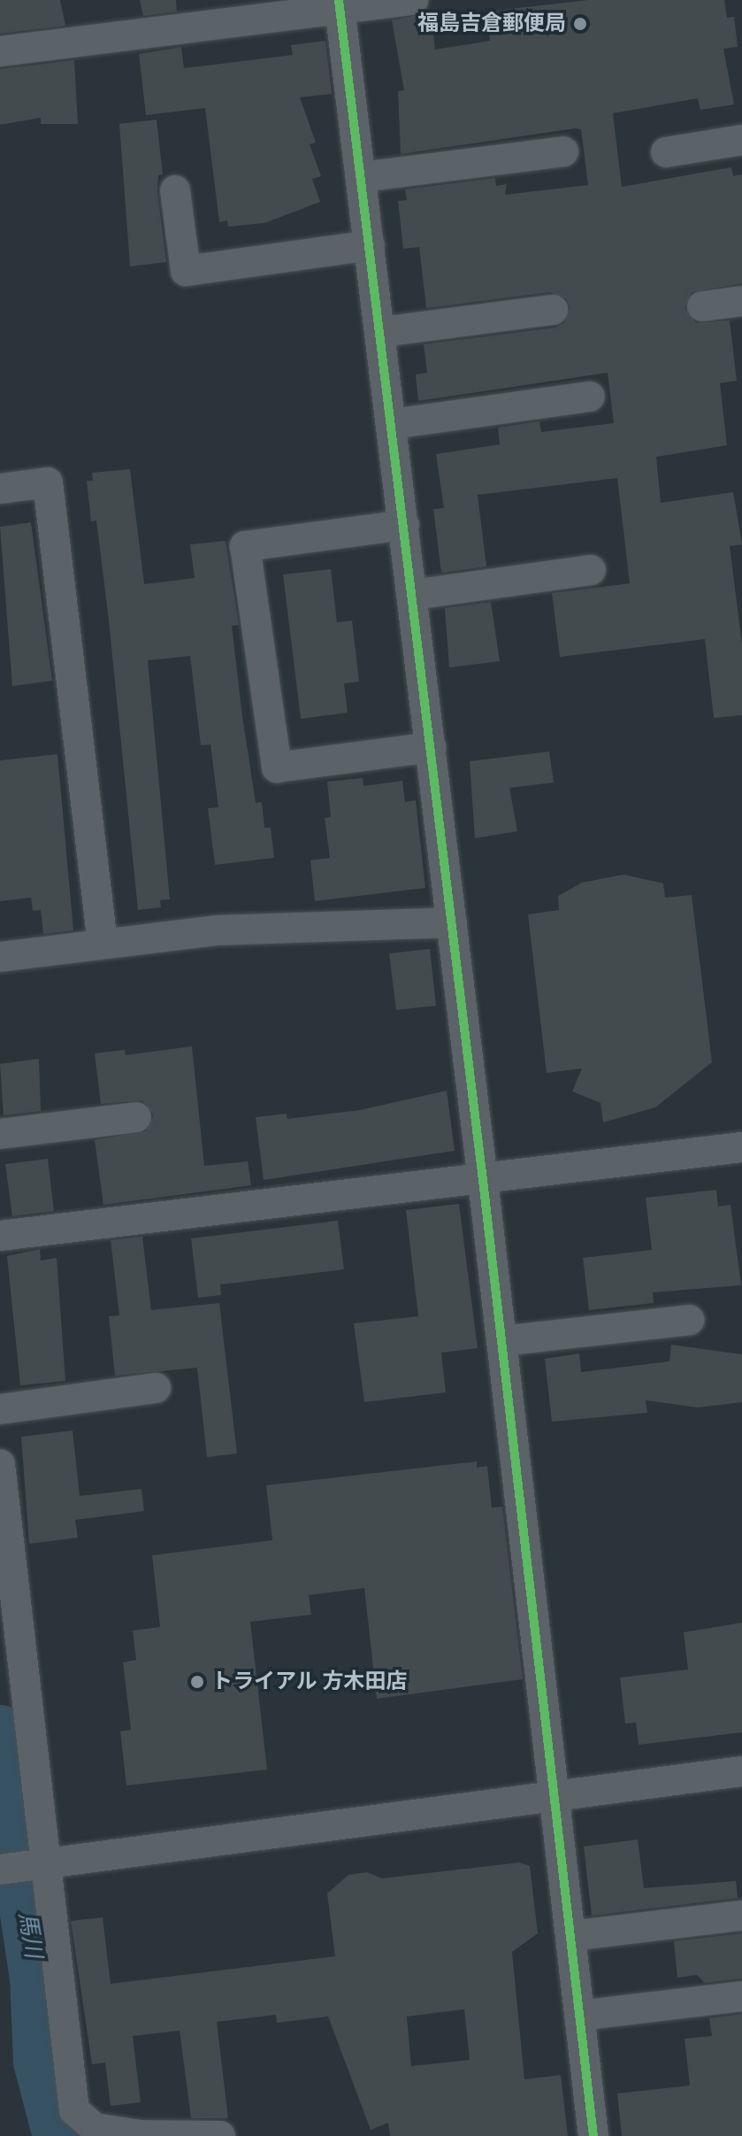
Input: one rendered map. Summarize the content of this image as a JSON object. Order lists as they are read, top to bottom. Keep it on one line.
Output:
{"water":["馬川"],"places":["福島吉倉郵便局","トライアル 方木田店"]}
